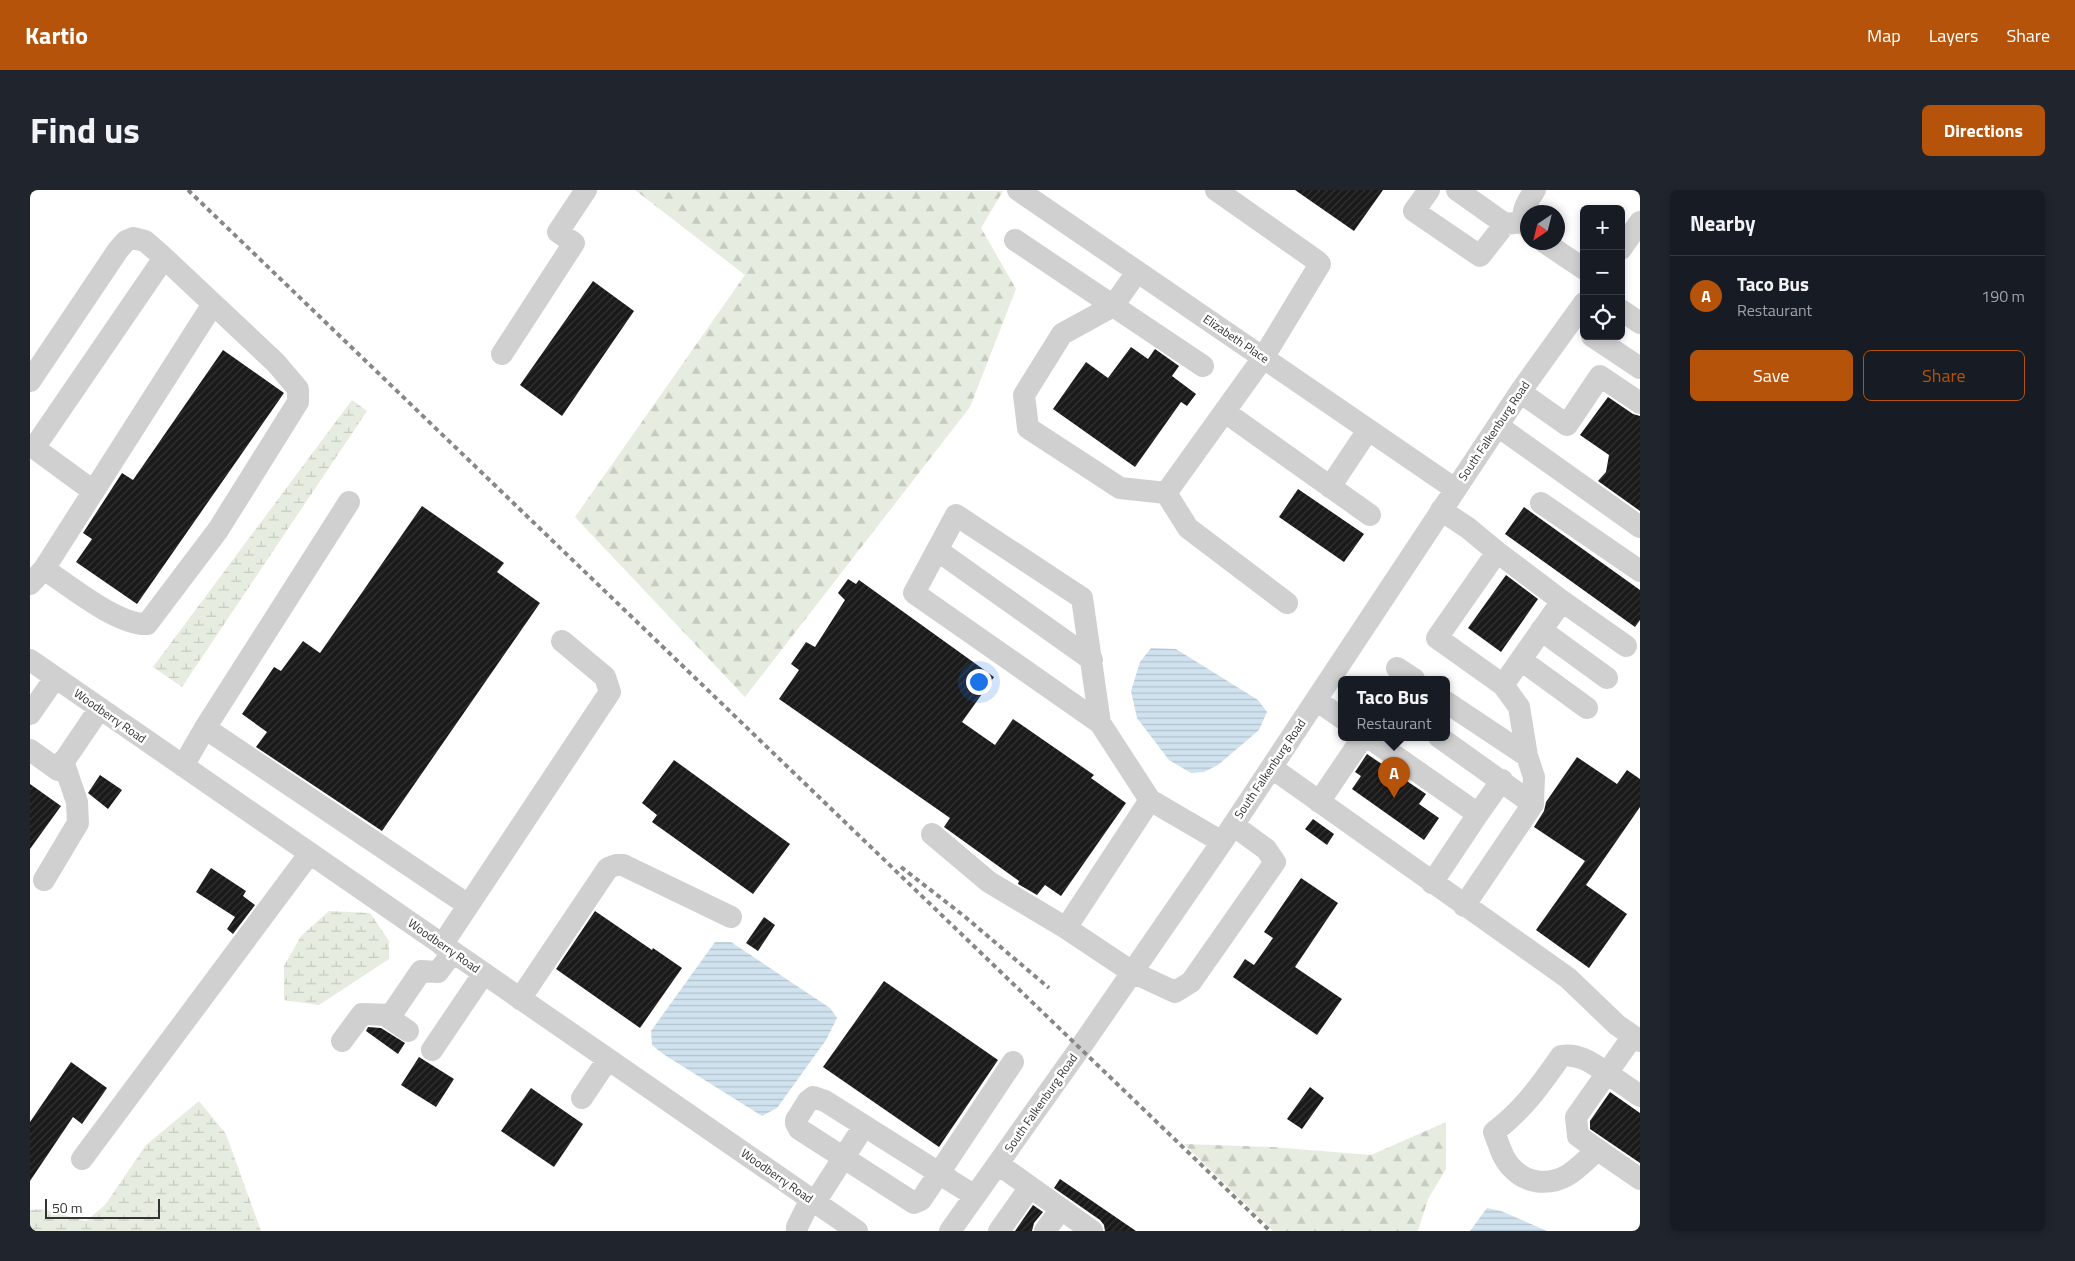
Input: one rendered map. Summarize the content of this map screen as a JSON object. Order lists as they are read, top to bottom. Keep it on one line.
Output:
{"streets":{"street":["Elizabeth Place","South Falkenburg Road","Woodberry Road"]},"crossings":[["Elizabeth Place","South Falkenburg Road"]],"scale_bar":"50 m","north":"bottom left","page":{"header":"Kartio","nav":["Map","Layers","Share"],"title":"Find us","buttons":["Directions",["Save","Share"]],"heading":"Nearby","map_buttons":["+","−"],"list":[{"mark":"A","name":"Taco Bus","note":"Restaurant","value":"190 m"}],"popup":["Taco Bus","Restaurant"],"pins":"A","scale":"50 m"}}
